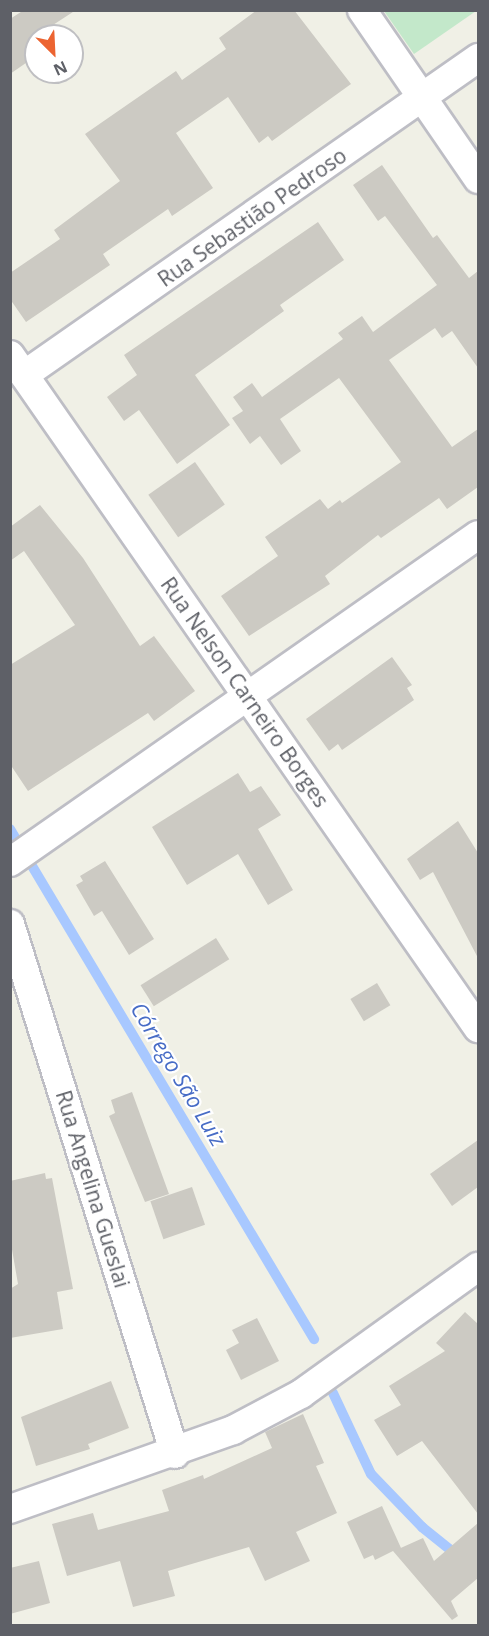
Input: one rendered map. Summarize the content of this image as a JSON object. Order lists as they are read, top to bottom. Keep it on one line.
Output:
{"streets":{"street":["Rua Sebastião Pedroso","Rua Nelson Carneiro Borges","Rua Angelina Gueslai"]},"crossings":[["Rua Sebastião Pedroso","Rua Nelson Carneiro Borges"]],"water":["Córrego São Luiz"],"north":"bottom right"}
